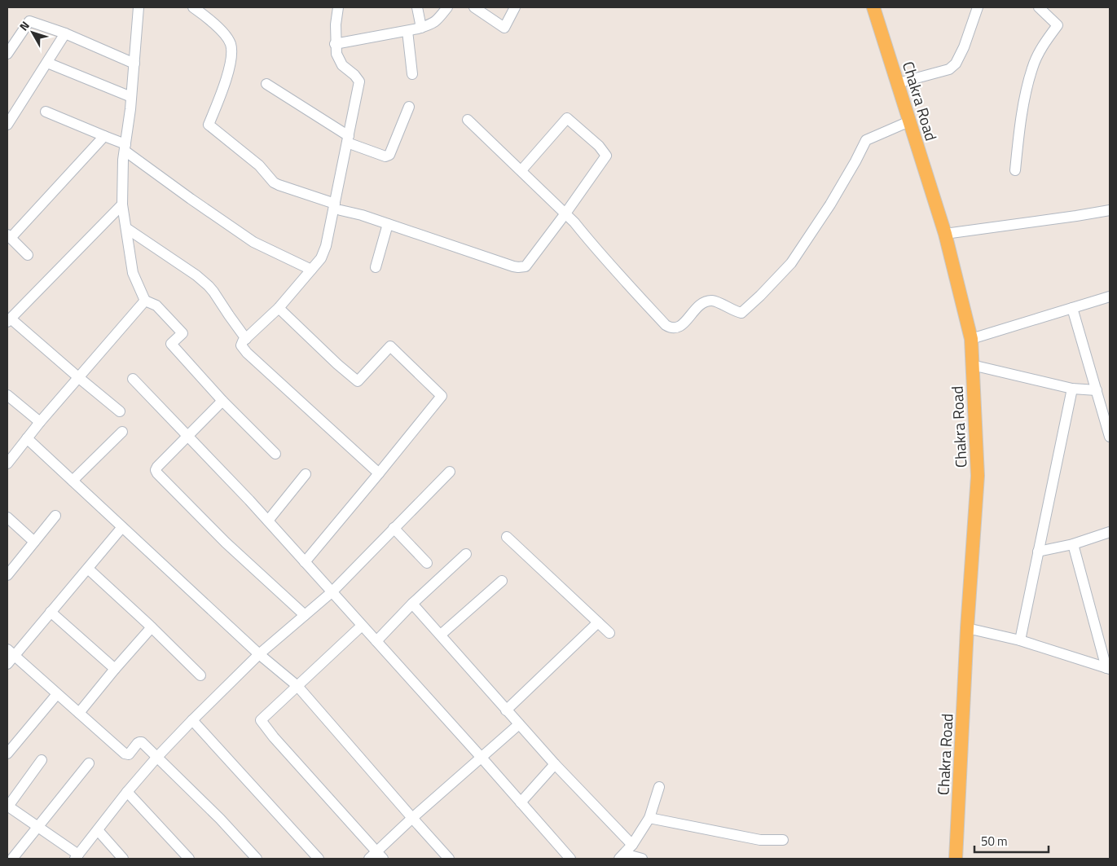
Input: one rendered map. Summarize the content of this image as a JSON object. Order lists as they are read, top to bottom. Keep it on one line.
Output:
{"streets":{"main road":["Chakra Road"]},"scale_bar":"50 m","north":"top left"}
